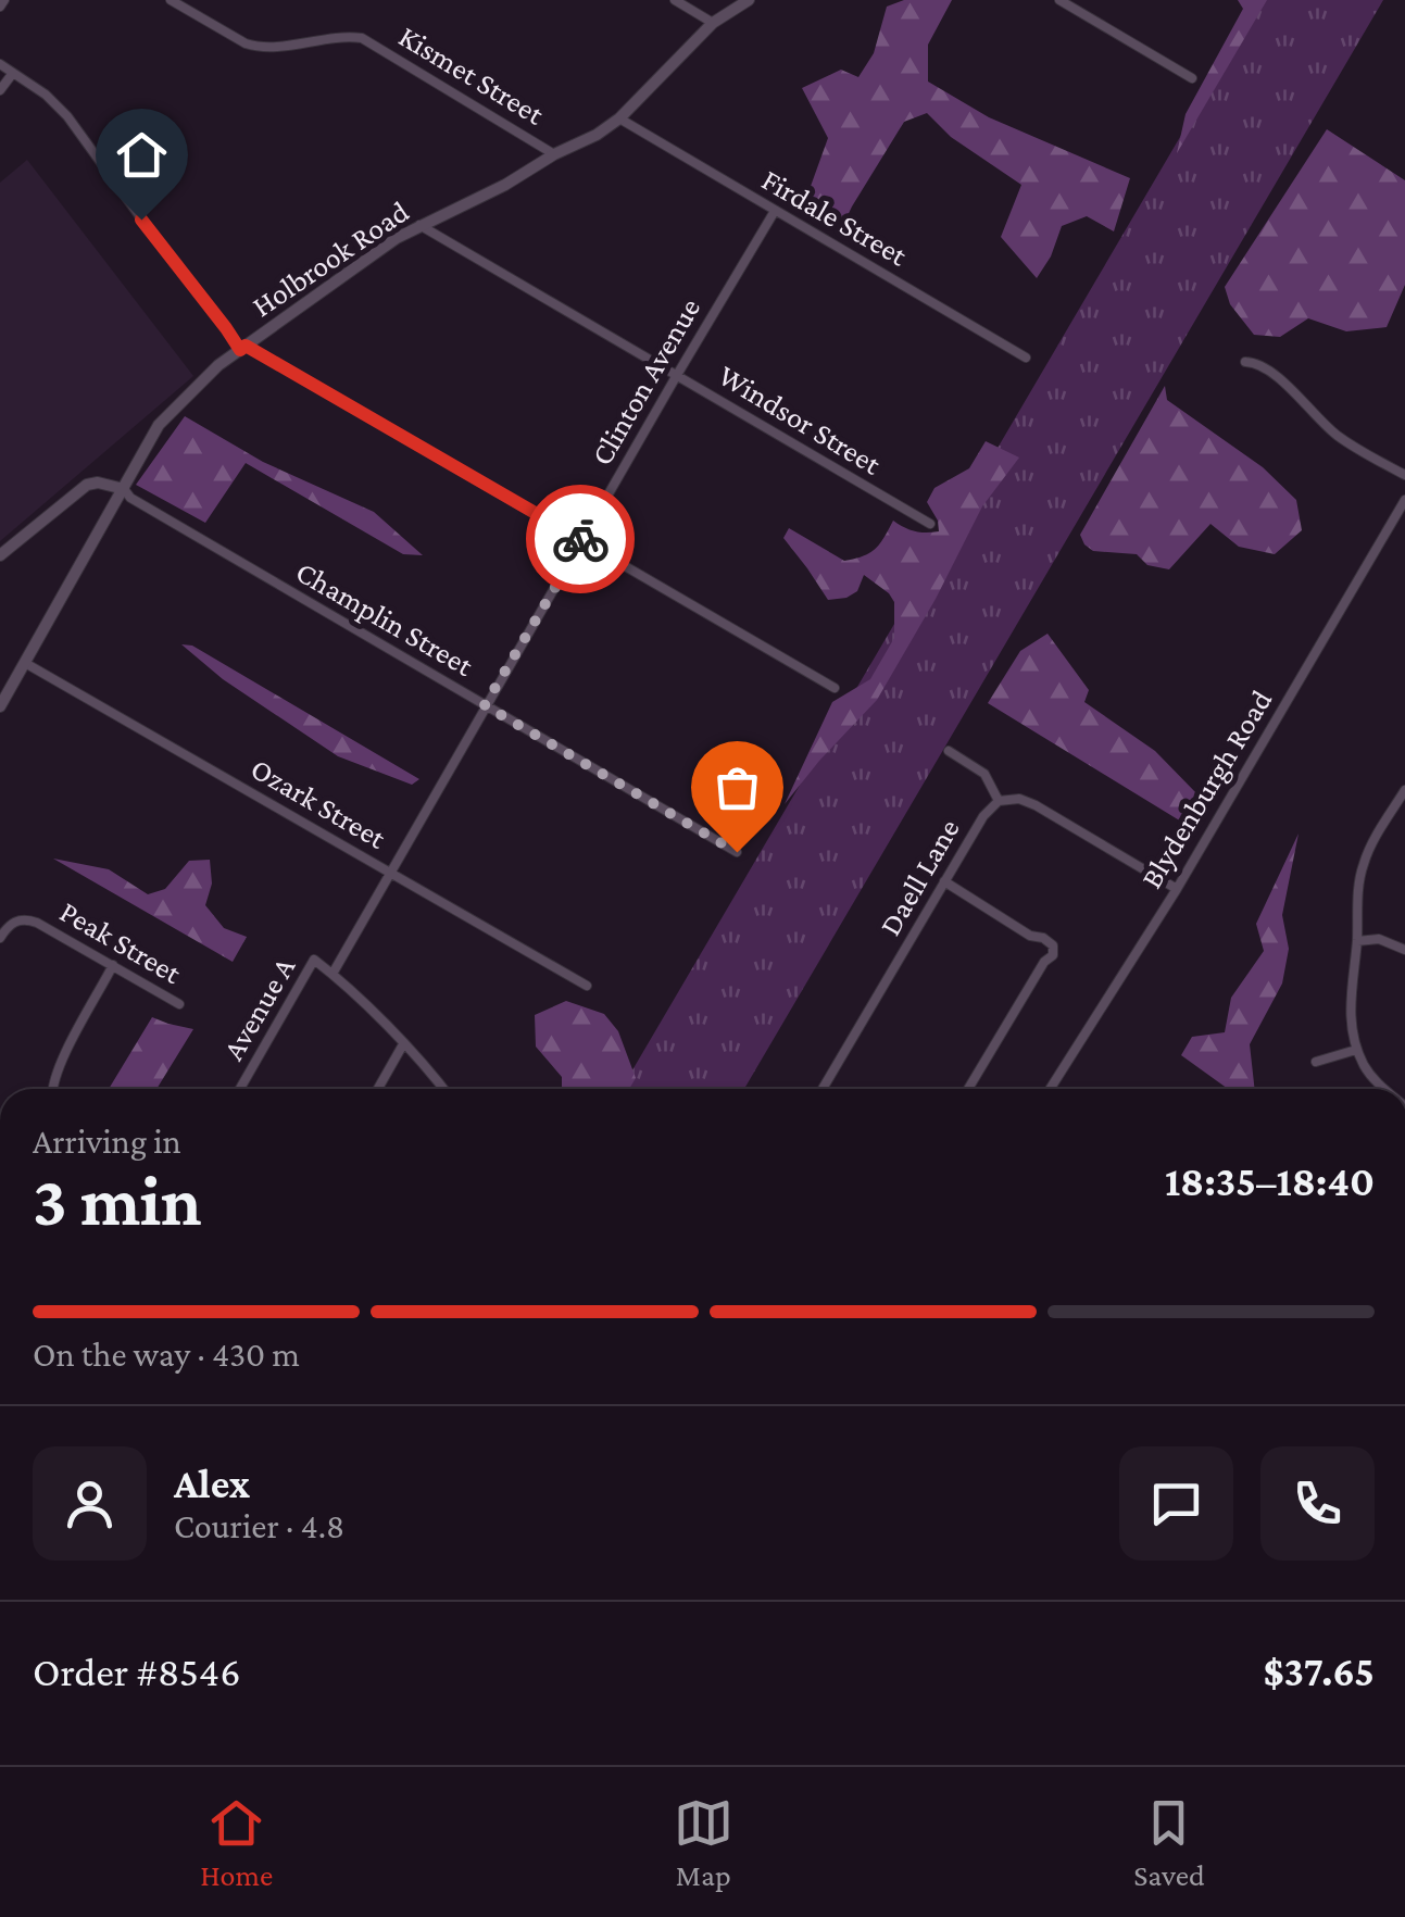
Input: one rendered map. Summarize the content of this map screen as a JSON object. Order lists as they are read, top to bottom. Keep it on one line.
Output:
{"streets":{"street":["Kismet Street","Firdale Street","Holbrook Road","Clinton Avenue","Windsor Street","Champlin Street","Blydenburgh Road","Ozark Street","Daell Lane","Peak Street","Avenue A"]},"crossings":[["Kismet Street","Holbrook Road"],["Firdale Street","Holbrook Road"],["Firdale Street","Clinton Avenue"],["Holbrook Road","Windsor Street"],["Holbrook Road","Champlin Street"],["Holbrook Road","Ozark Street"],["Clinton Avenue","Windsor Street"],["Clinton Avenue","Champlin Street"],["Clinton Avenue","Ozark Street"],["Clinton Avenue","Avenue A"],["Blydenburgh Road","Daell Lane"]],"page":{"heading":["3 min","Arriving in","18:35–18:40"],"panel":["Alex","Courier · 4.8","Order #8546","$37.65"],"bar":"On the way · 430 m","tabs":["Home","Map","Saved"]}}
